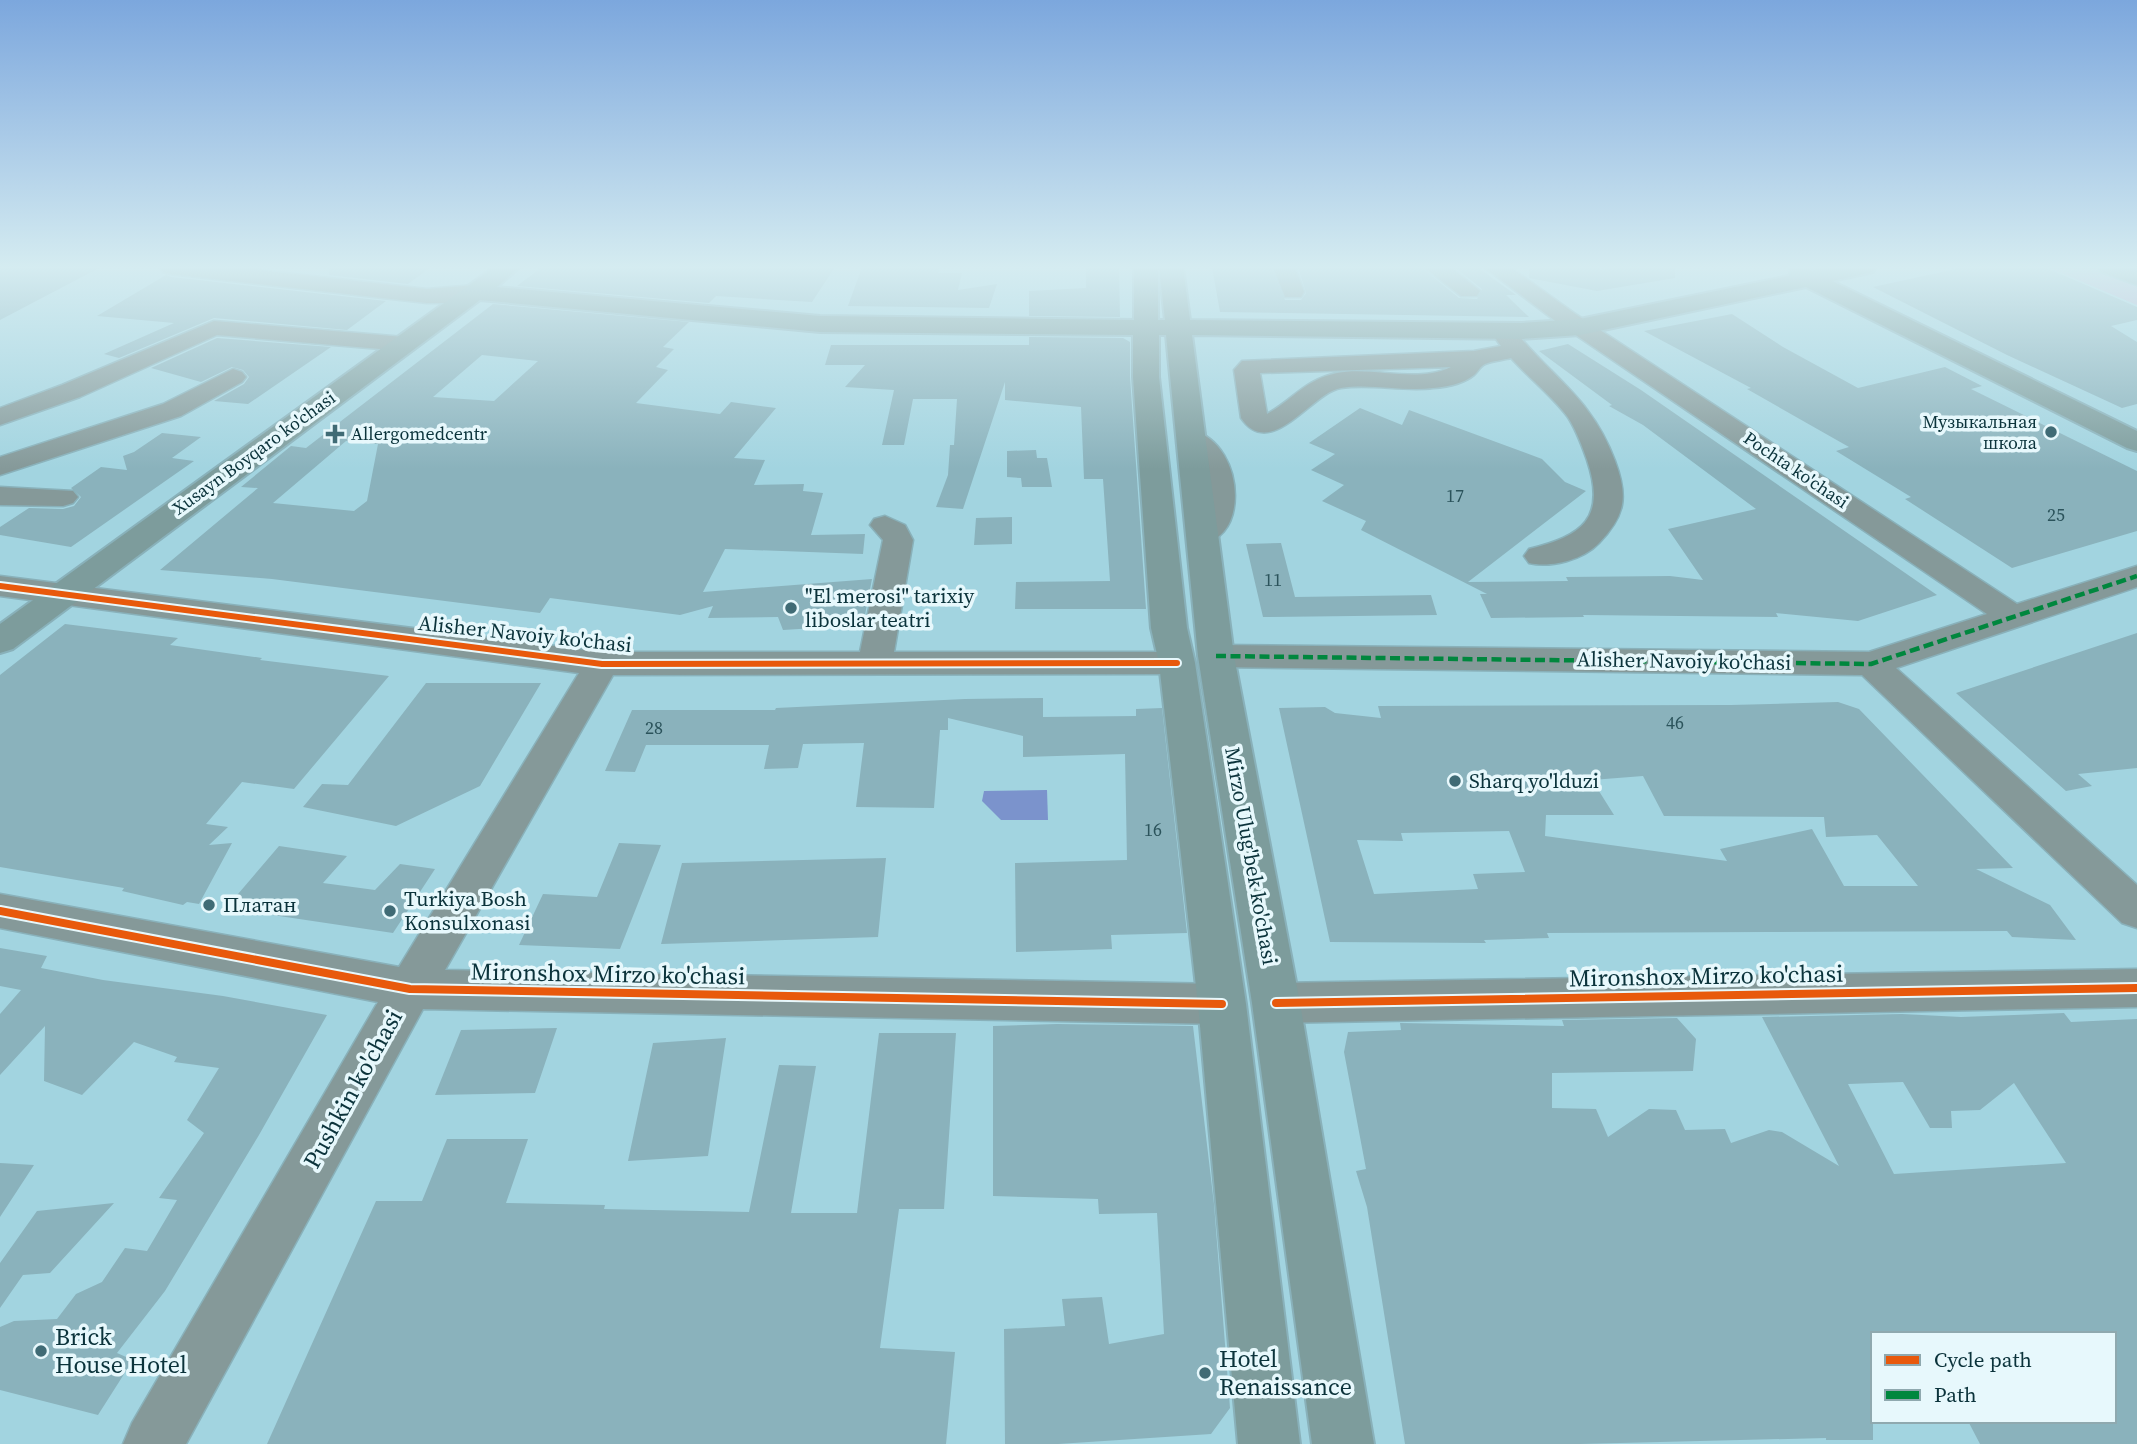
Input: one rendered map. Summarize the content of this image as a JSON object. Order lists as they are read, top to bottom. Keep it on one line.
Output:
{"streets":{"main road":["Xusayn Boyqaro ko'chasi","Mirzo Ulug'bek ko'chasi"],"street":["Pochta ko'chasi","Alisher Navoiy ko'chasi","Mironshox Mirzo ko'chasi","Pushkin ko'chasi"]},"crossings":[["Xusayn Boyqaro ko'chasi","Alisher Navoiy ko'chasi"],["Pochta ko'chasi","Alisher Navoiy ko'chasi"],["Alisher Navoiy ko'chasi","Mirzo Ulug'bek ko'chasi"],["Alisher Navoiy ko'chasi","Pushkin ko'chasi"],["Mirzo Ulug'bek ko'chasi","Mironshox Mirzo ko'chasi"],["Mironshox Mirzo ko'chasi","Pushkin ko'chasi"]],"places":{"other":["Музыкальная школа","\"El merosi\" tarixiy liboslar teatri","Sharq yo'lduzi","Платан","Turkiya Bosh Konsulxonasi","Brick House Hotel","Hotel Renaissance"],"health":["Allergomedcentr"]},"house_numbers":["17","25","11","46","28","16"],"legend":["Cycle path","Path"]}
